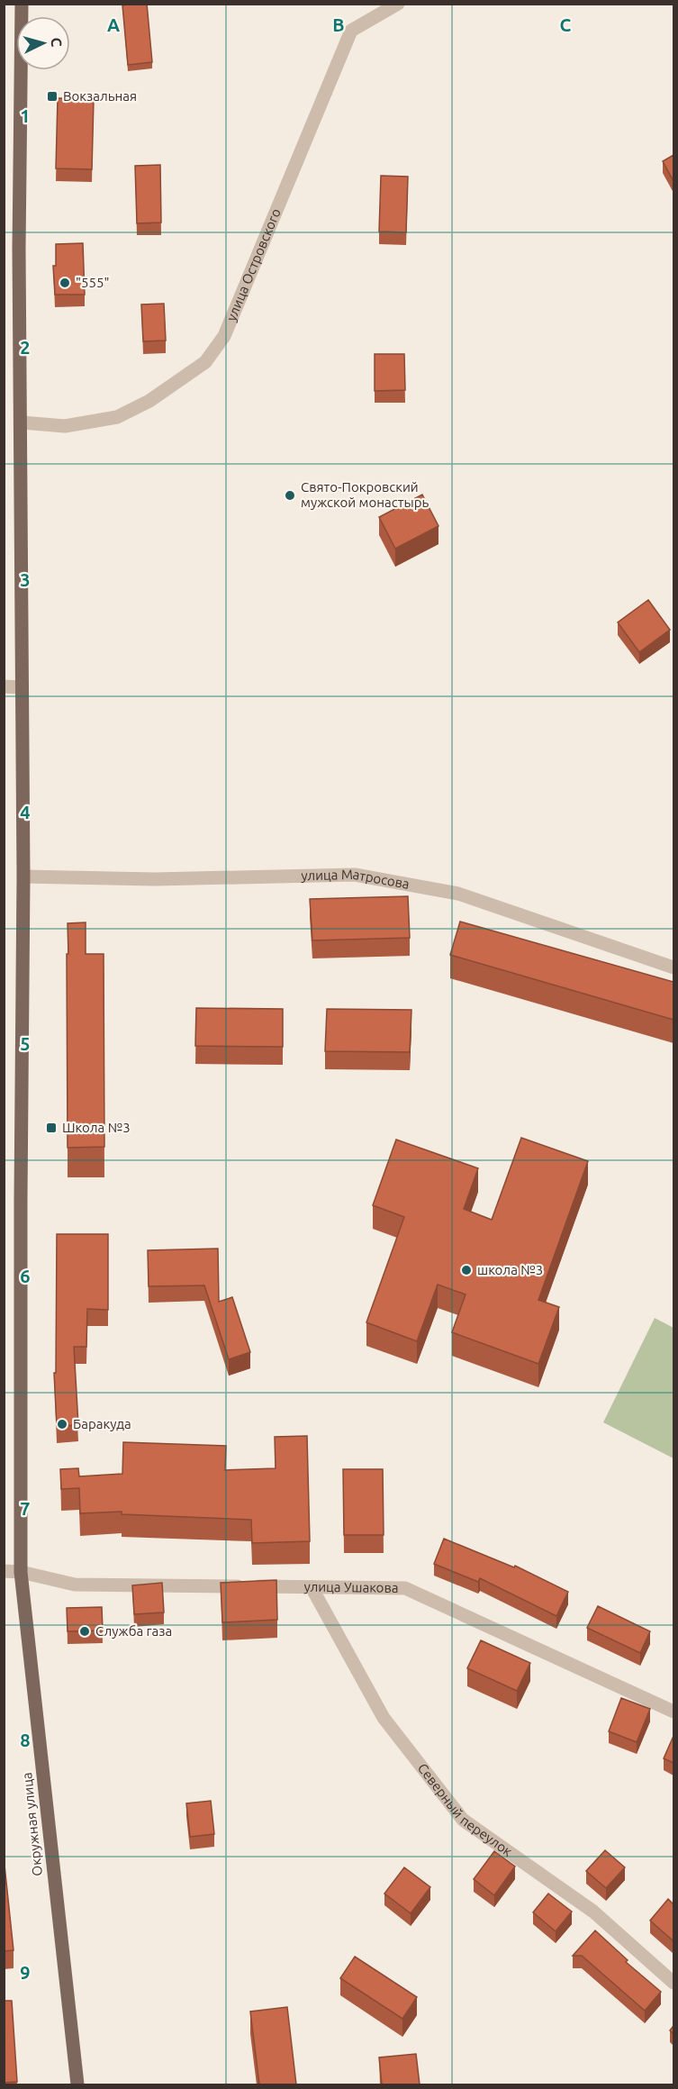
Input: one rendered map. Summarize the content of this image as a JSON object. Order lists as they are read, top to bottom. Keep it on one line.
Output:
{"streets":{"main road":["Окружная улица"],"street":["улица Островского","улица Матросова","улица Ушакова","Северный переулок"]},"crossings":[["улица Островского","Окружная улица"],["улица Матросова","Окружная улица"],["улица Ушакова","Северный переулок"],["улица Ушакова","Окружная улица"]],"places":{"transit":["Вокзальная","Школа №3"],"other":["\"555\"","Свято-Покровский мужской монастырь","школа №3","Баракуда","Служба газа"]},"north":"right","grid":{"columns":["A","B","C"],"rows":["1","2","3","4","5","6","7","8","9"]}}
